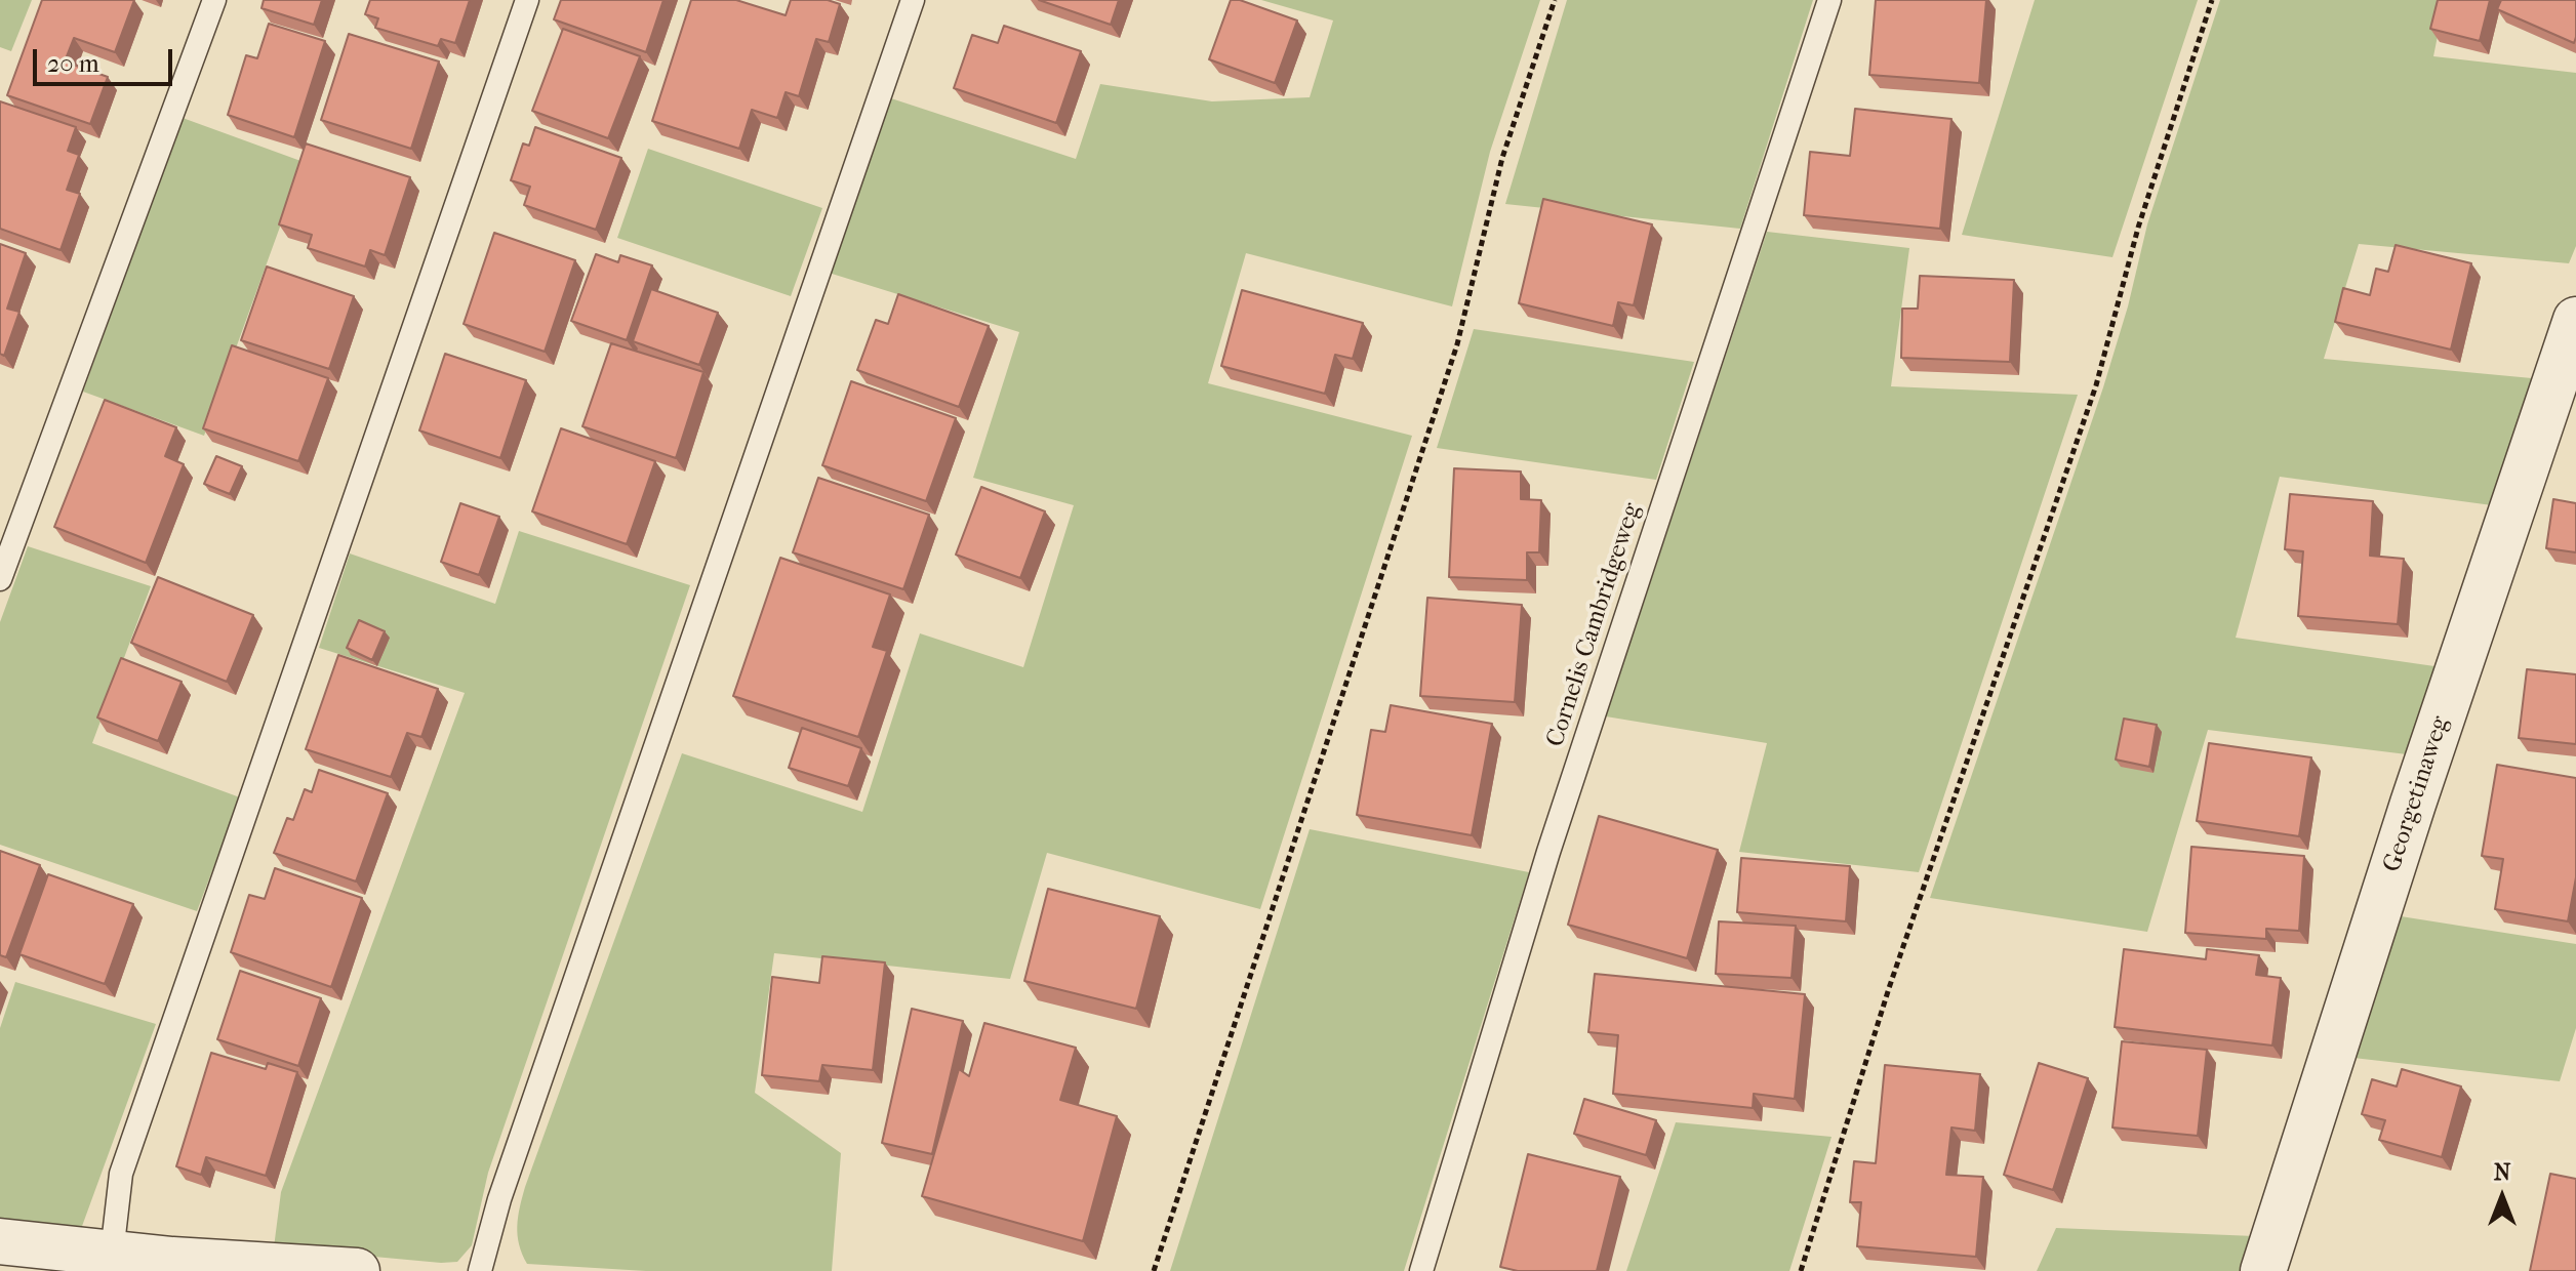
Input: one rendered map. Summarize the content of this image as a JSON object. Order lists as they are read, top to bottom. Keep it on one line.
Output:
{"streets":{"street":["Georgetinaweg"],"lane":["Cornelis Cambridgeweg"]},"scale_bar":"20 m","north":"top"}
